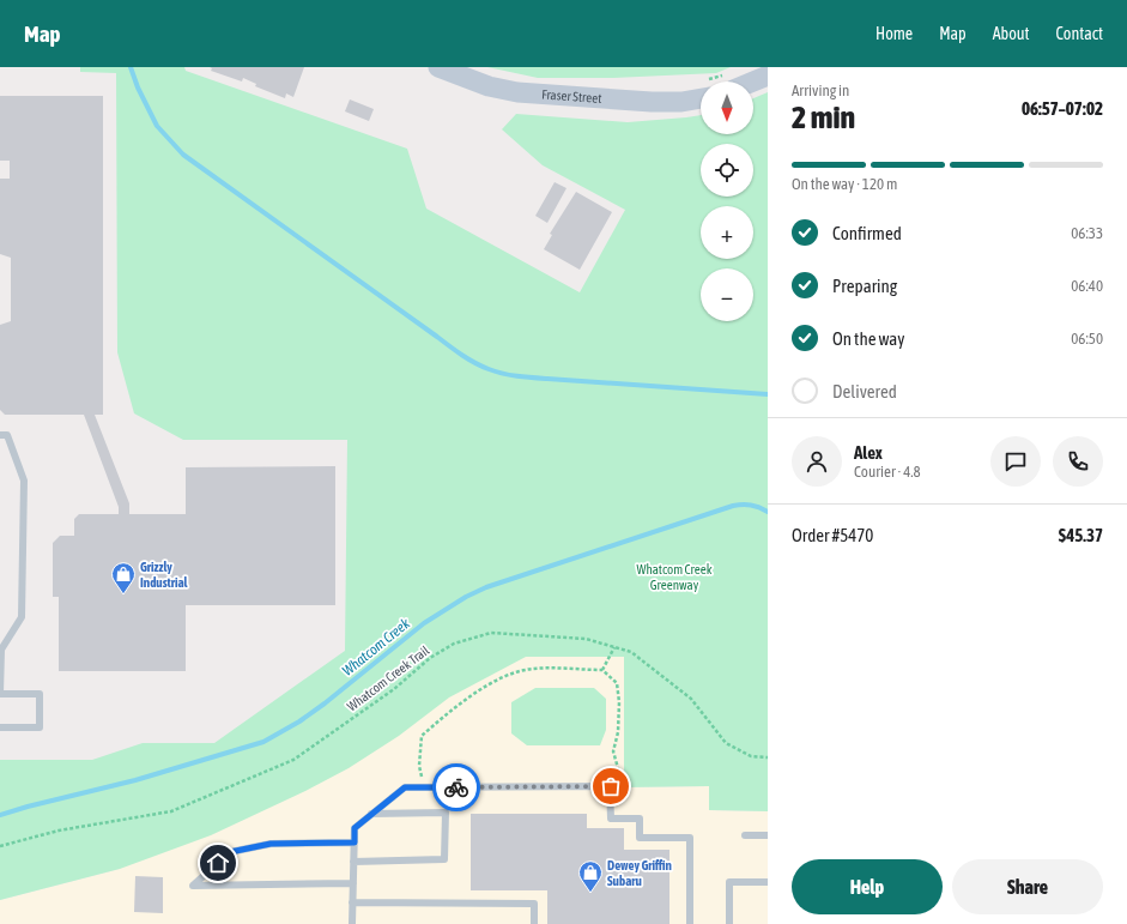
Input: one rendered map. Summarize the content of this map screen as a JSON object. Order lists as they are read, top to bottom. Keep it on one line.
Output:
{"streets":{"street":["Fraser Street"],"path":["Whatcom Creek Trail"]},"water":["Whatcom Creek"],"parks":["Whatcom Creek Greenway"],"places":{"shop":["Grizzly Industrial","Dewey Griffin Subaru"]},"north":"bottom","page":{"header":"Map","nav":["Home","Map","About","Contact"],"heading":["2 min","Arriving in","06:57–07:02"],"panel":["Alex","Courier · 4.8","Order #5470","$45.37"],"map_buttons":["+","−"],"bar":"On the way · 120 m","list":[["Confirmed","06:33"],["Preparing","06:40"],["On the way","06:50"],"Delivered"],"buttons":["Help","Share"]}}
